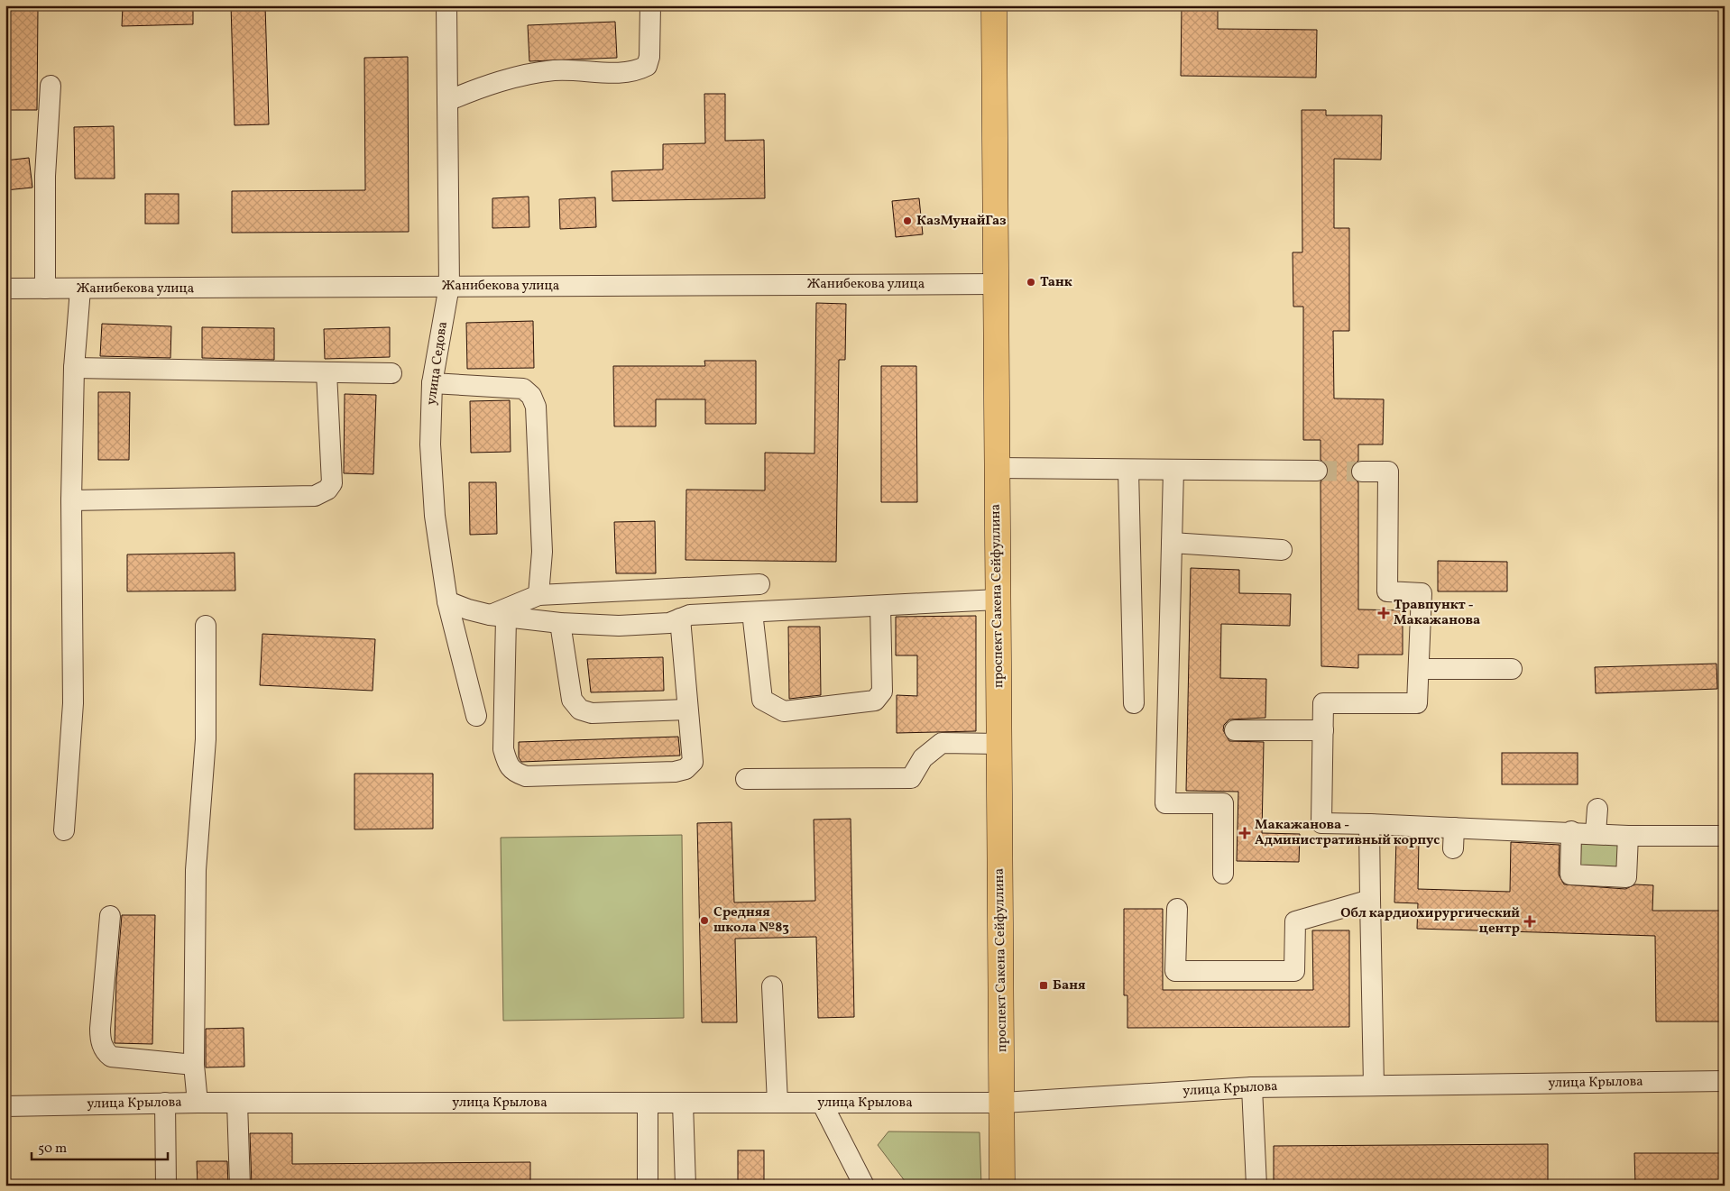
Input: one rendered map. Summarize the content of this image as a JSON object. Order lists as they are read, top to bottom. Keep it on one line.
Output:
{"streets":{"main road":["проспект Сакена Сейфуллина"],"street":["Жанибекова улица","улица Седова","улица Крылова"]},"crossings":[["Жанибекова улица","улица Седова"],["Жанибекова улица","проспект Сакена Сейфуллина"],["проспект Сакена Сейфуллина","улица Крылова"]],"places":{"other":["КазМунайГаз","Танк","Средняя школа №83"],"health":["Травпункт - Макажанова","Макажанова - Административный корпус","Обл кардиохирургический центр"],"transit":["Баня"]},"scale_bar":"50 m"}
